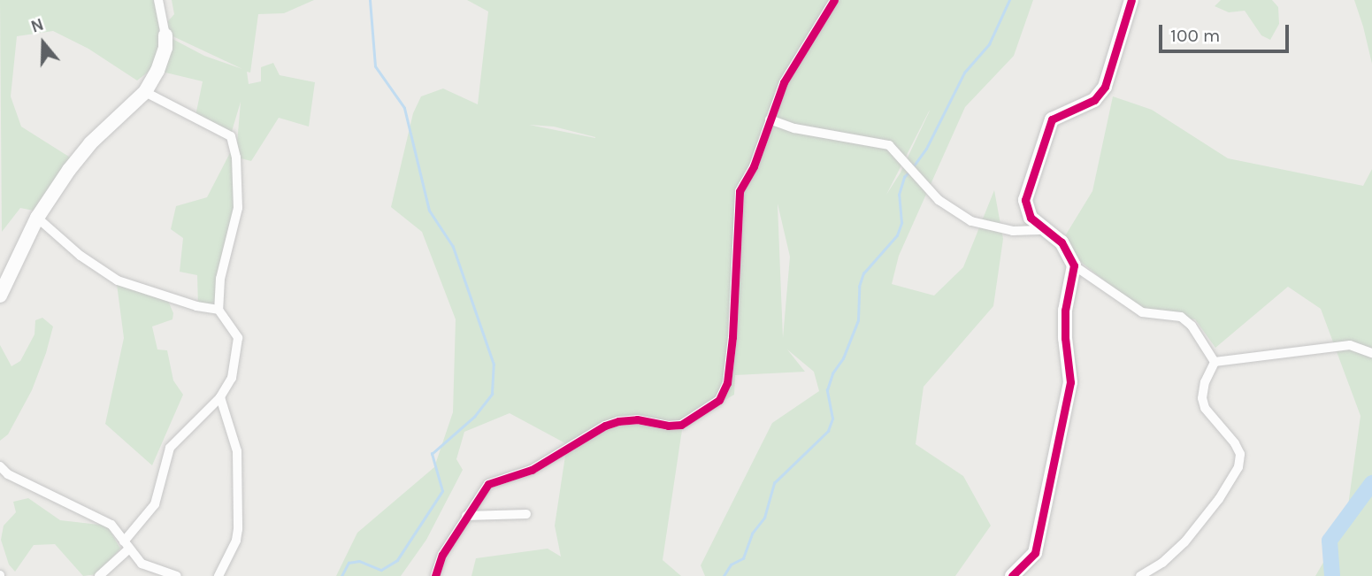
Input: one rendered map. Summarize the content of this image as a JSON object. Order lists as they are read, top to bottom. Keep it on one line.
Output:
{"scale_bar":"100 m","north":"top"}
